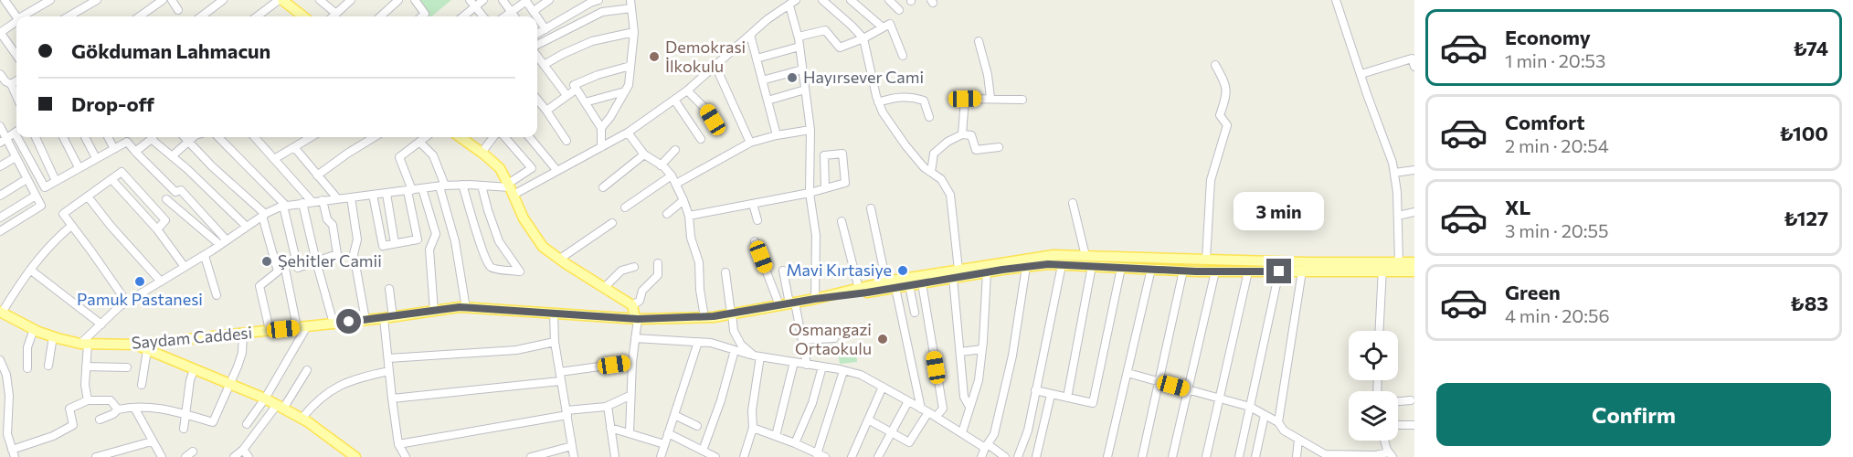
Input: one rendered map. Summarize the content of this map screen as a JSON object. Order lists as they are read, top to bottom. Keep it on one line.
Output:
{"streets":{"main road":["Saydam Caddesi"]},"places":["Demokrasi İlkokulu","Hayırsever Cami","Şehitler Camii","Mavi Kırtasiye","Pamuk Pastanesi","Osmangazi Ortaokulu"],"page":{"list":[{"name":"Economy","note":"1 min · 20:53","value":"₺74"},{"name":"Comfort","note":"2 min · 20:54","value":"₺100"},{"name":"XL","note":"3 min · 20:55","value":"₺127"},{"name":"Green","note":"4 min · 20:56","value":"₺83"}],"banner":["Gökduman Lahmacun","Drop-off"],"bubble":"3 min","buttons":"Confirm"}}
